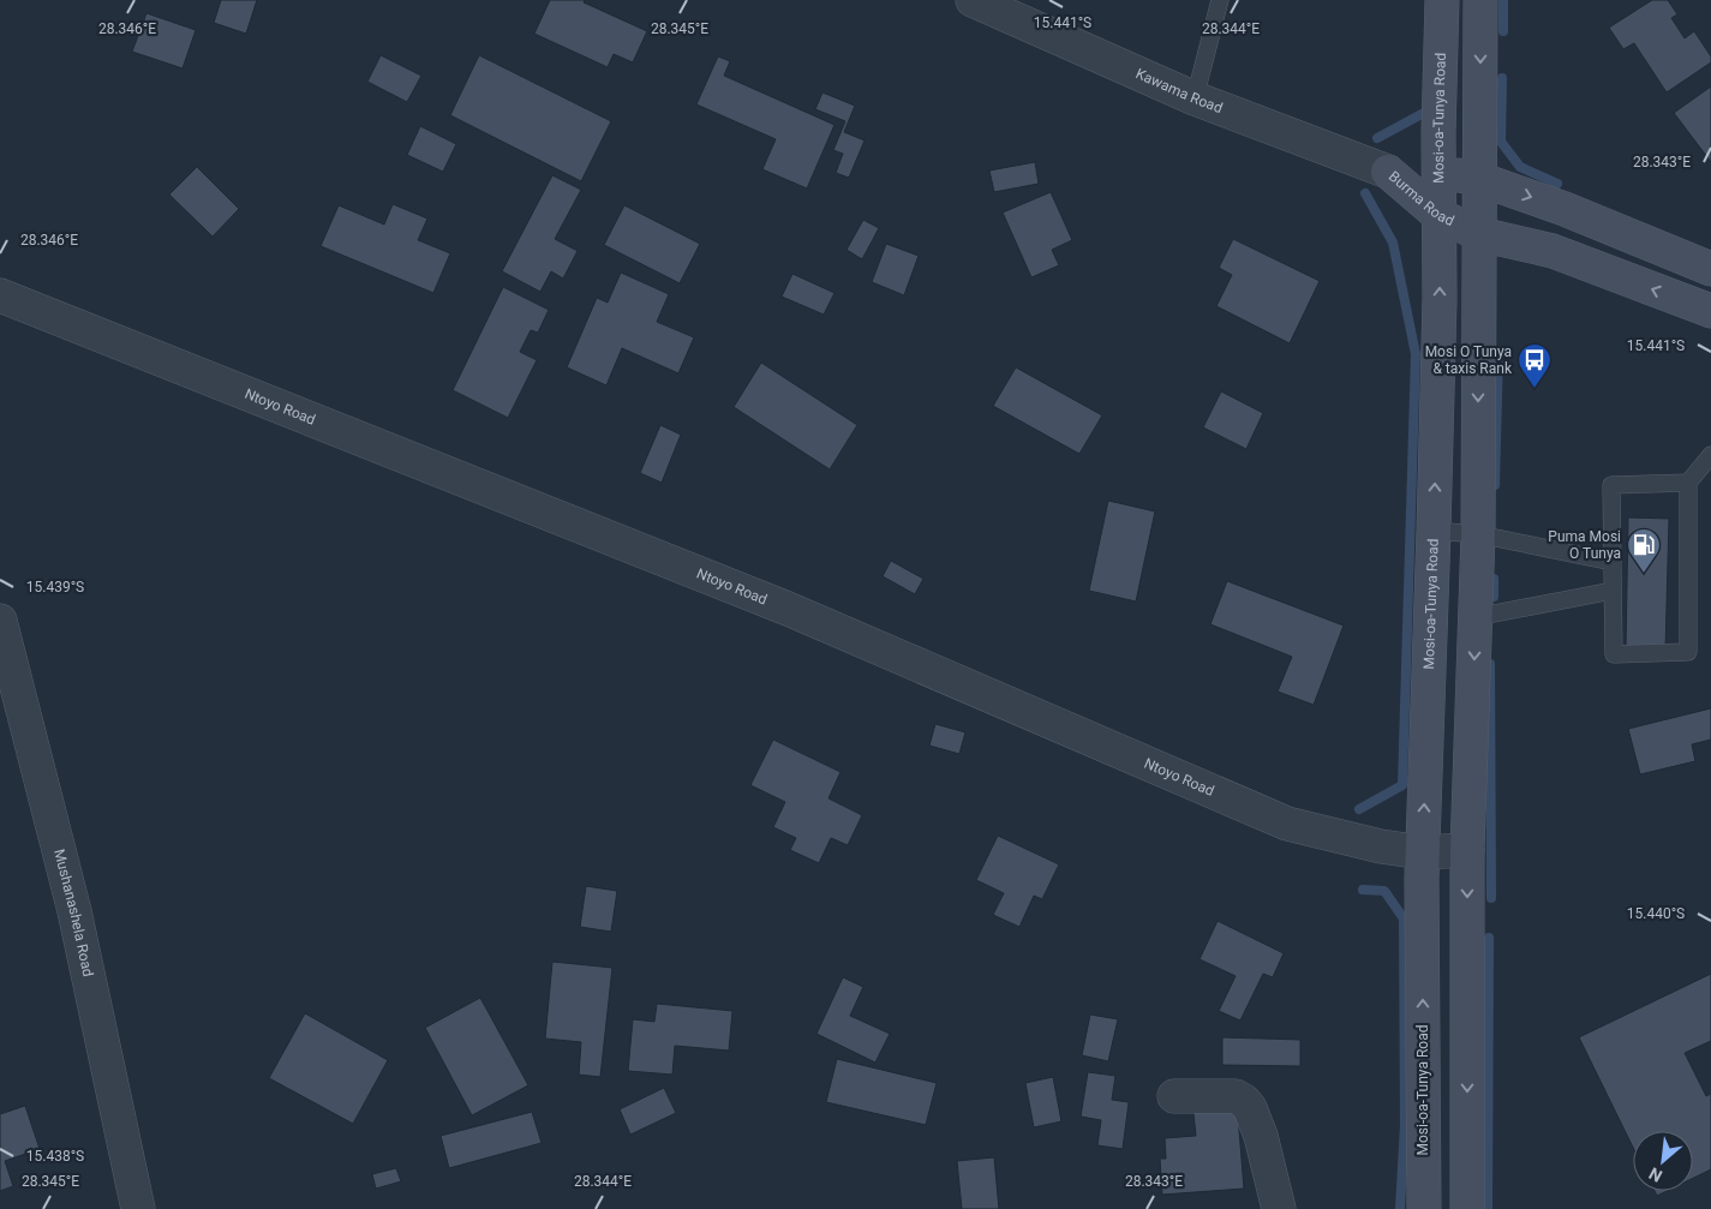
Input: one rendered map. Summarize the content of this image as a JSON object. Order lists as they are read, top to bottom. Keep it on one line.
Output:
{"streets":{"main road":["Mosi-oa-Tunya Road","Burma Road"],"street":["Kawama Road","Ntoyo Road","Mushanashela Road"]},"crossings":[["Kawama Road","Burma Road"],["Mosi-oa-Tunya Road","Burma Road"],["Mosi-oa-Tunya Road","Ntoyo Road"]],"places":{"bus stop":["Mosi O Tunya & taxis Rank"],"fuel station":["Puma Mosi O Tunya"]},"north":"bottom left","coordinates":["15.441°S","28.346°E","28.345°E","28.344°E","28.343°E","15.439°S","15.440°S","15.438°S"]}
